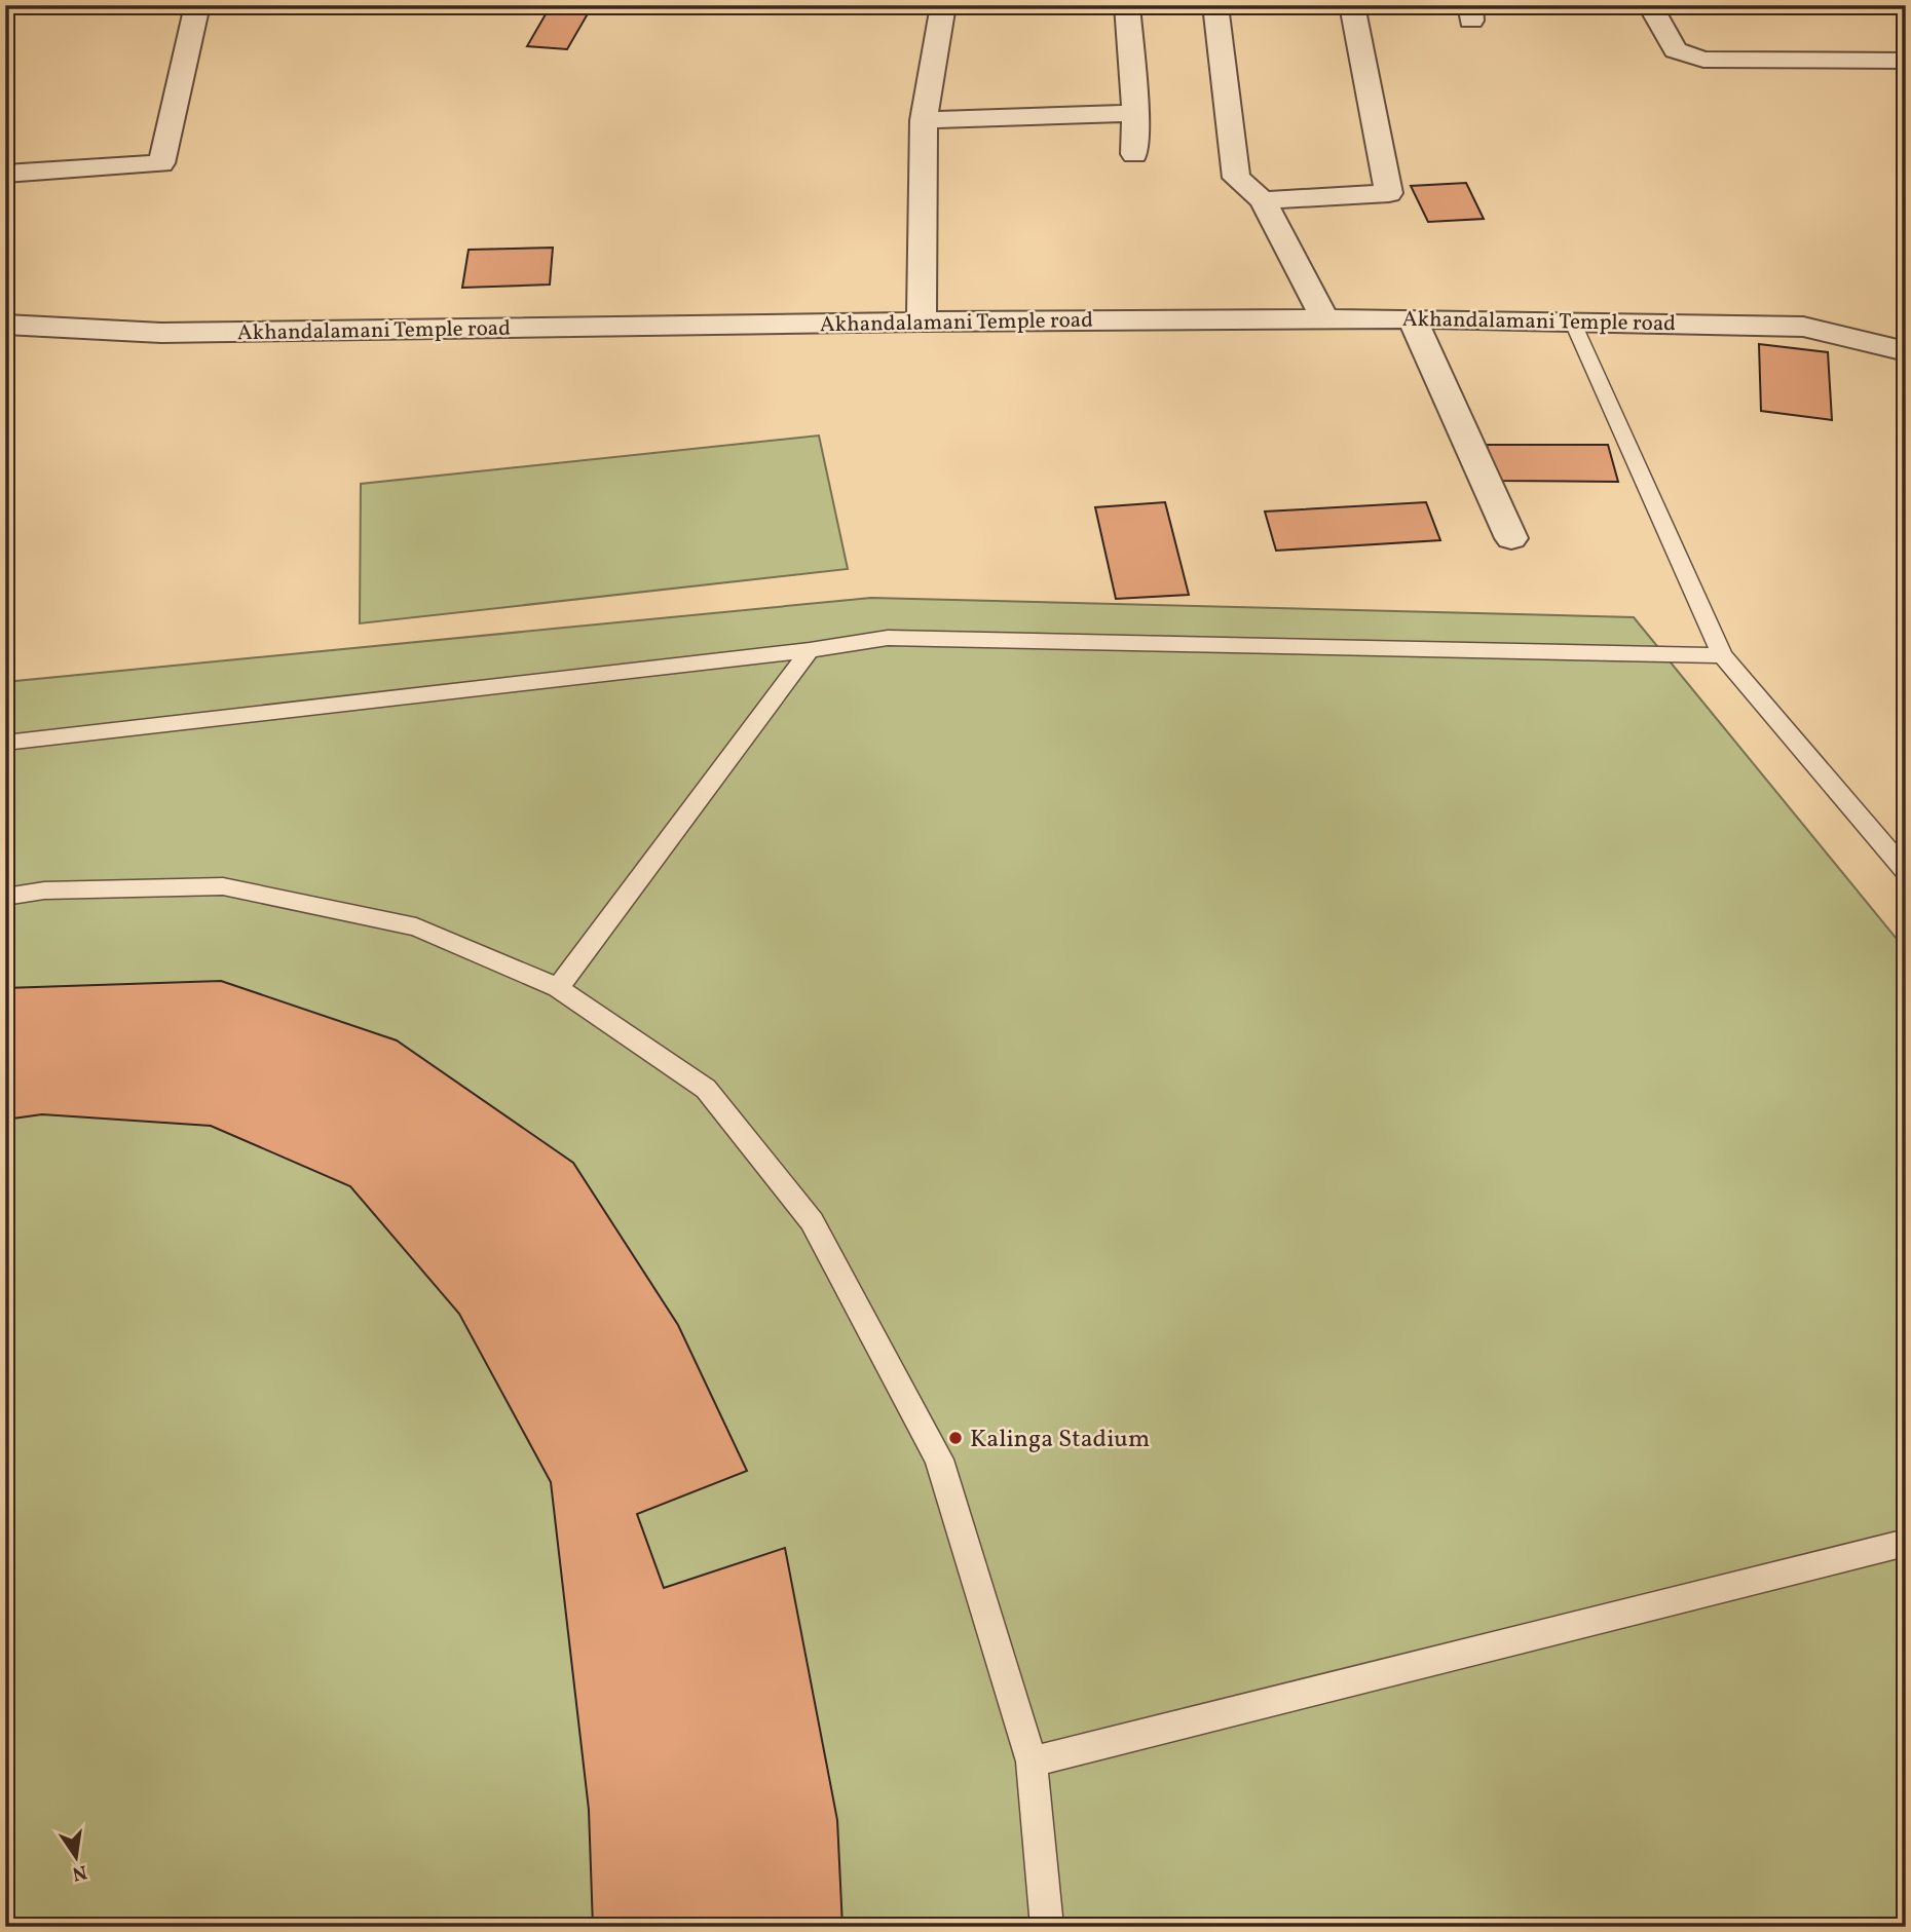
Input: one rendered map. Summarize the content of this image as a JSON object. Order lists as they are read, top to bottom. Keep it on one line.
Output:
{"streets":{"street":["Akhandalamani Temple road"]},"places":["Kalinga Stadium"],"north":"bottom"}
